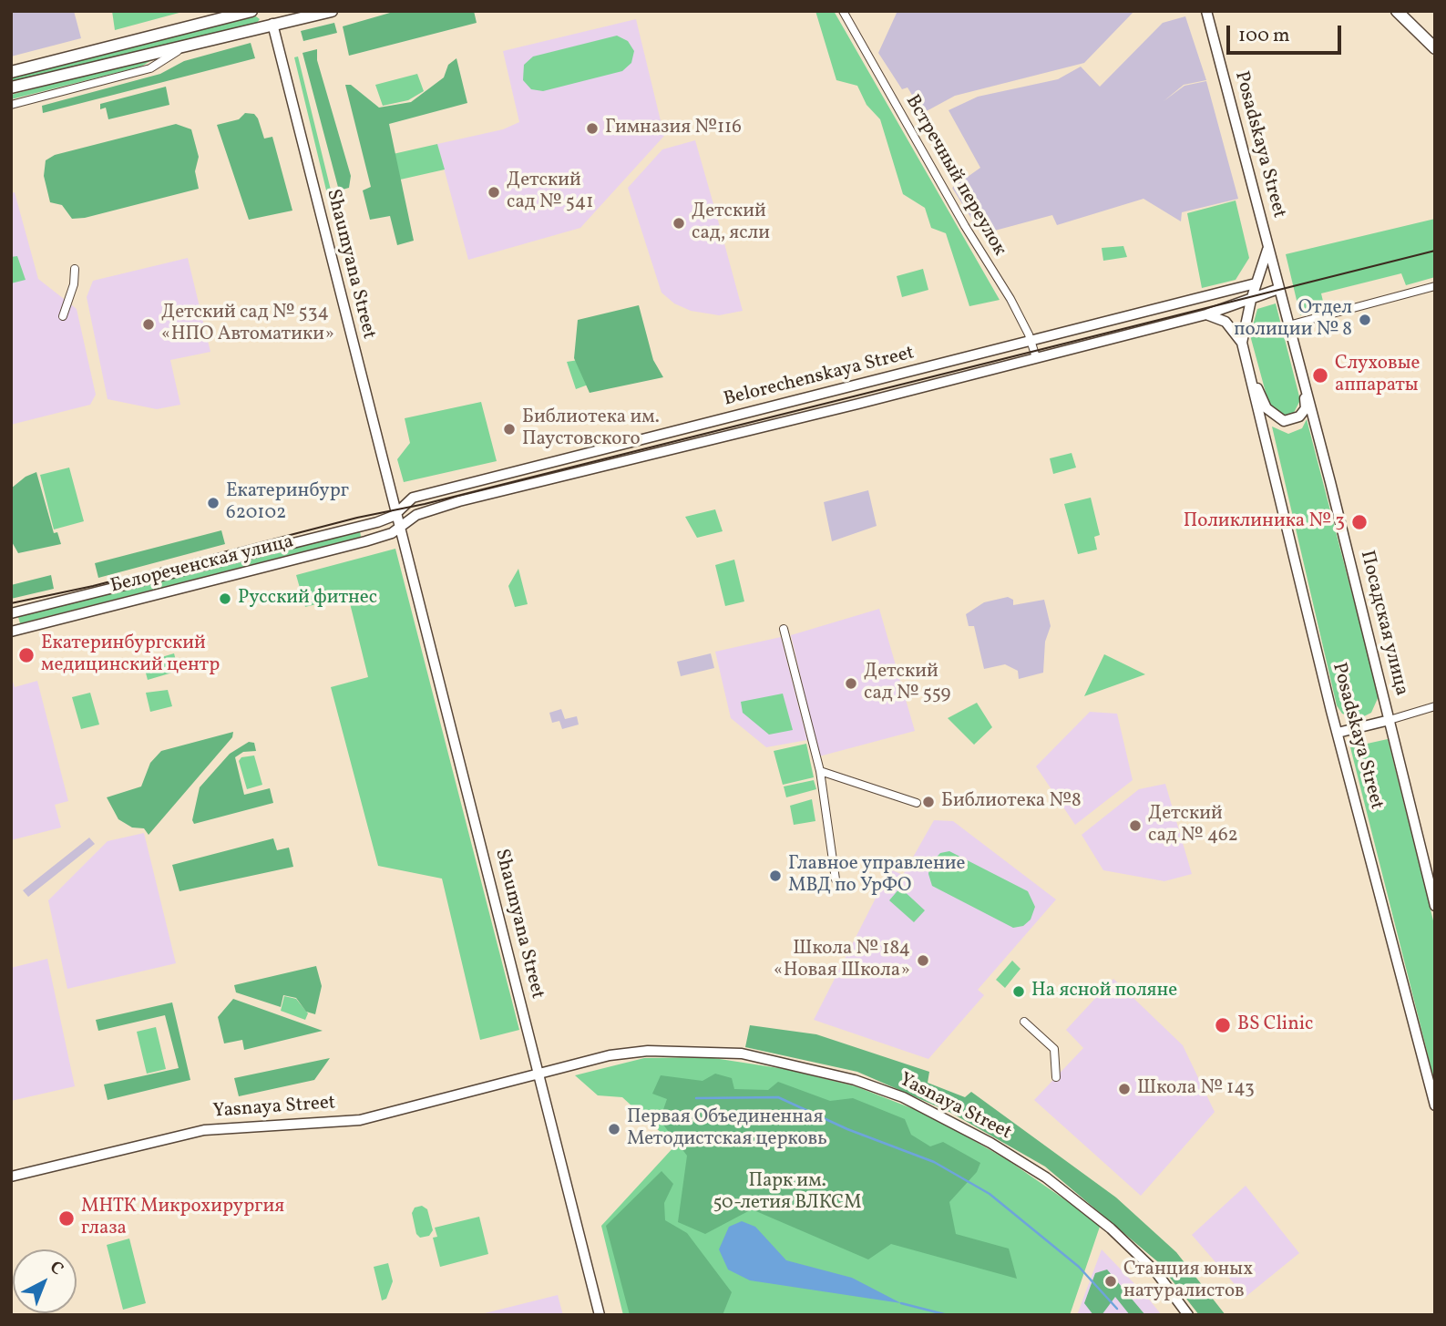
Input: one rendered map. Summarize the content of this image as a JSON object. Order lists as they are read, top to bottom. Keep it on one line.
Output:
{"streets":{"street":["Posadskaya Street","Встречный переулок","Shaumyana Street","Belorechenskaya Street","Белореченская улица","Посадская улица","Yasnaya Street"]},"crossings":[["Posadskaya Street","Посадская улица"],["Встречный переулок","Belorechenskaya Street"],["Shaumyana Street","Belorechenskaya Street"],["Shaumyana Street","Белореченская улица"],["Shaumyana Street","Yasnaya Street"],["Belorechenskaya Street","Белореченская улица"]],"parks":["Парк им. 50-летия ВЛКСМ"],"places":["Гимназия №116","Детский сад № 541","Детский сад, ясли","Отдел полиции № 8","Детский сад № 534 «НПО Автоматики»","Слуховые аппараты","Библиотека им. Паустовского","Екатеринбург 620102","Поликлиника № 3","Русский фитнес","Екатеринбургский медицинский центр","Детский сад № 559","Библиотека №8","Детский сад № 462","Главное управление МВД по УрФО","Школа № 184 «Новая Школа»","На ясной поляне","BS Clinic","Школа № 143","Первая Объединенная Методистская церковь","МНТК Микрохирургия глаза","Станция юных натуралистов"],"scale_bar":"100 m","north":"top right"}
